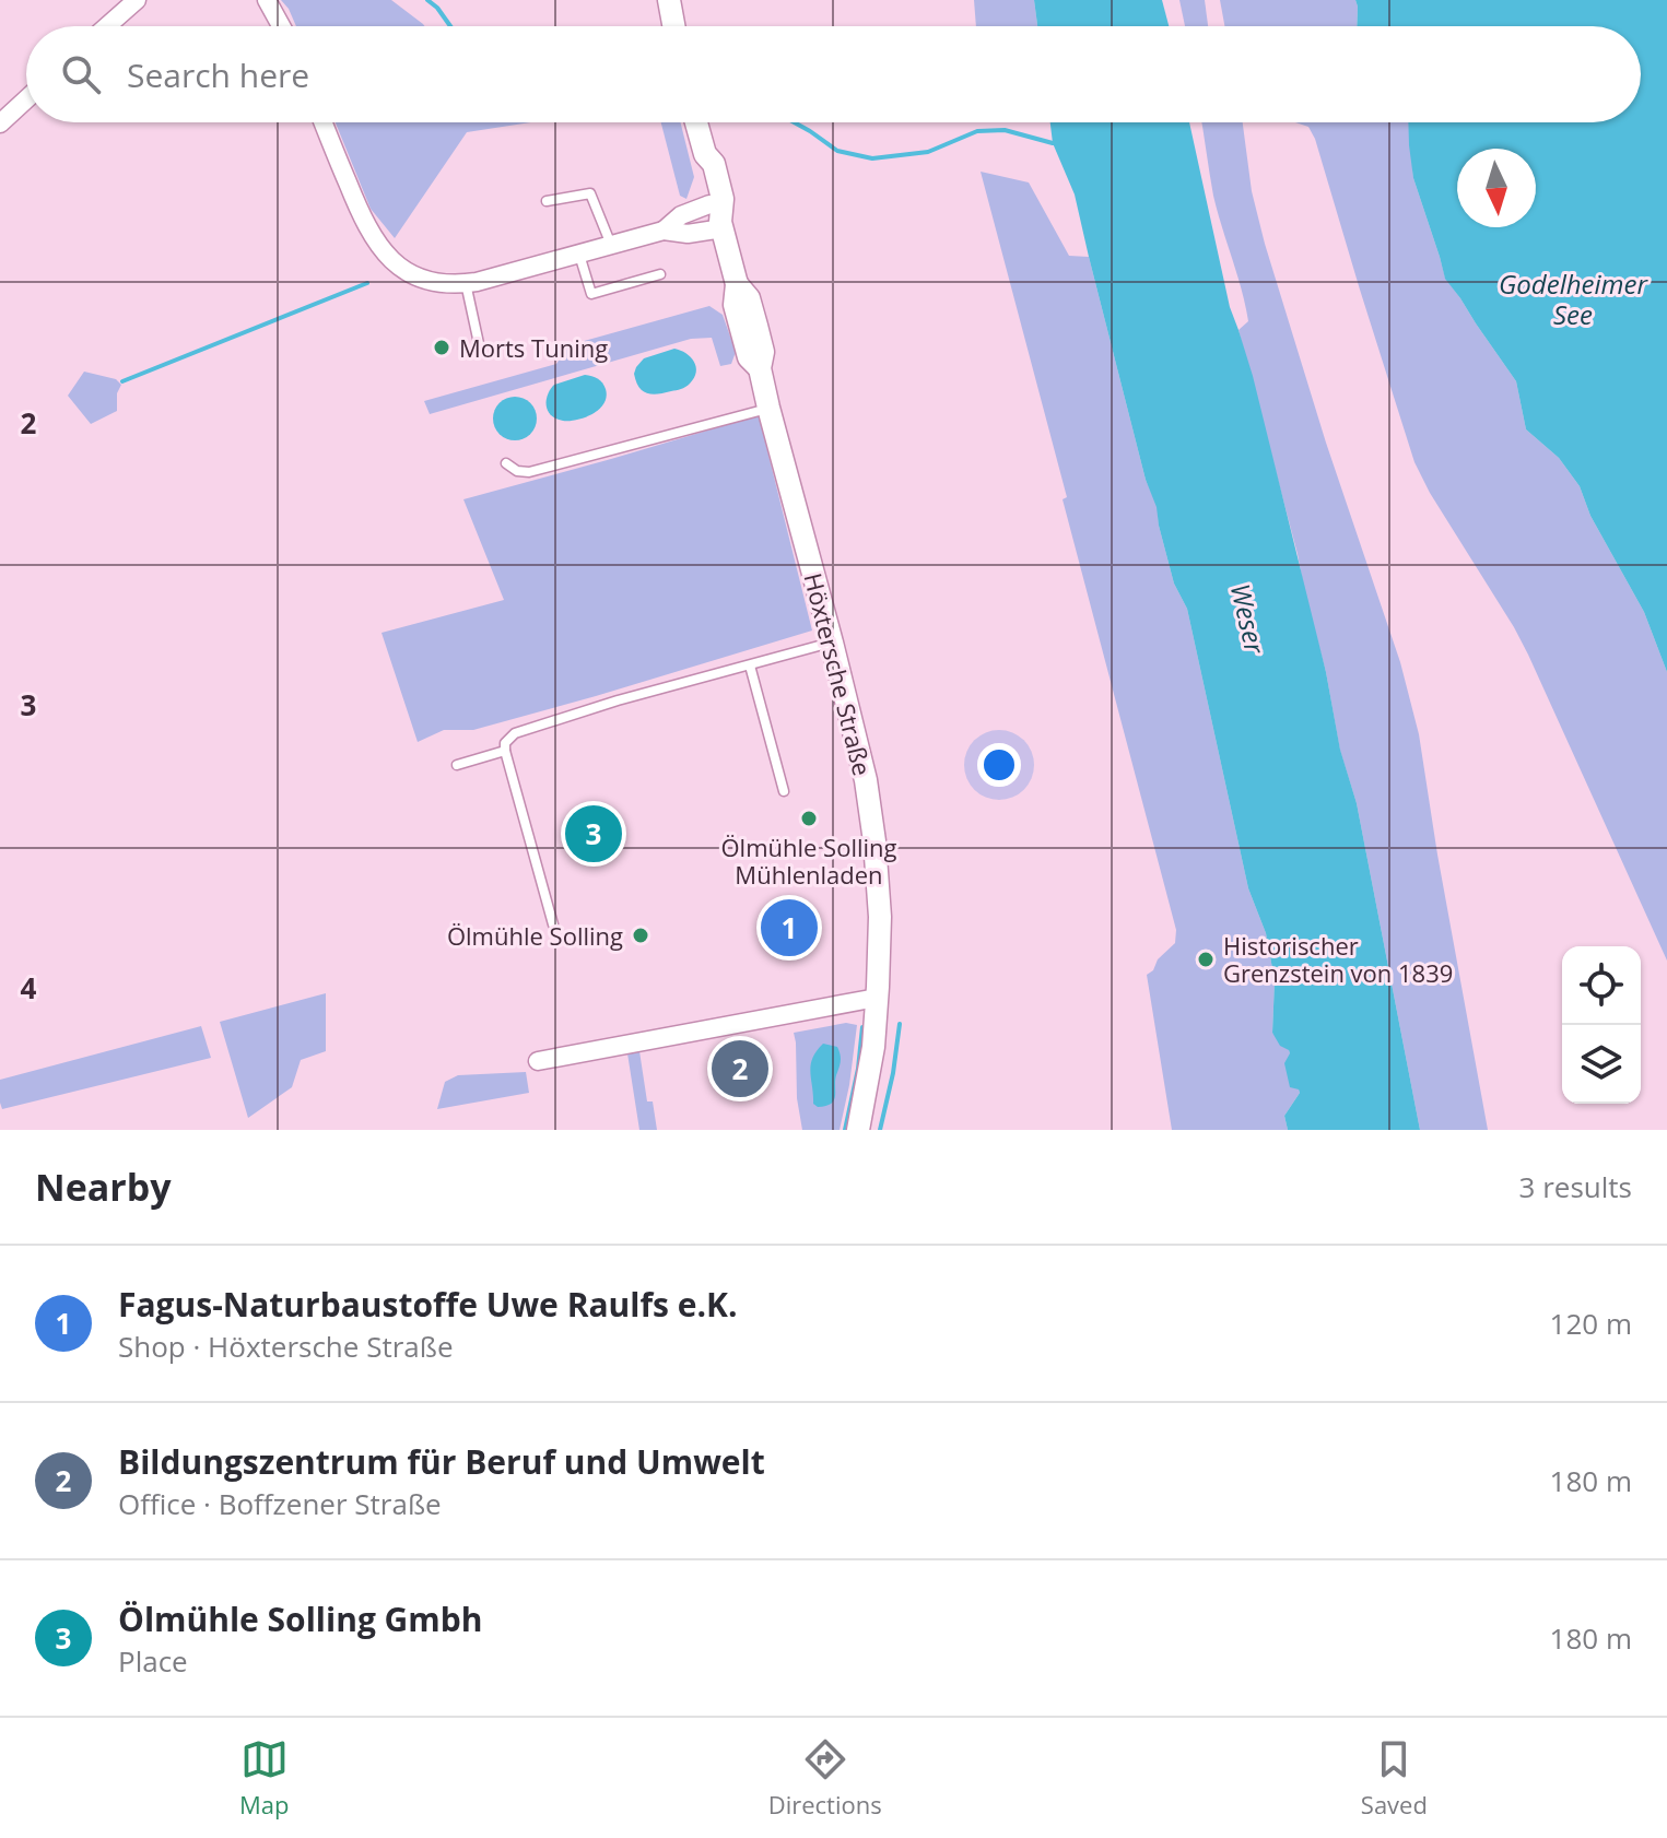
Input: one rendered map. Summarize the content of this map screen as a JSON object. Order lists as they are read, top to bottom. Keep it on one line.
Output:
{"streets":{"street":["Höxtersche Straße"]},"water":["Godelheimer See","Weser"],"places":["Morts Tuning","Ölmühle Solling Mühlenladen","Ölmühle Solling","Historischer Grenzstein von 1839"],"north":"bottom","page":{"search":"Search here","pins":["3","1","2"],"heading":["Nearby","3 results"],"list":[{"mark":"1","name":"Fagus-Naturbaustoffe Uwe Raulfs e.K.","note":"Shop · Höxtersche Straße","value":"120 m"},{"mark":"2","name":"Bildungszentrum für Beruf und Umwelt","note":"Office · Boffzener Straße","value":"180 m"},{"mark":"3","name":"Ölmühle Solling Gmbh","note":"Place","value":"180 m"}],"nav":["Map","Directions","Saved"]},"grid":{"rows":["2","3","4"]}}
